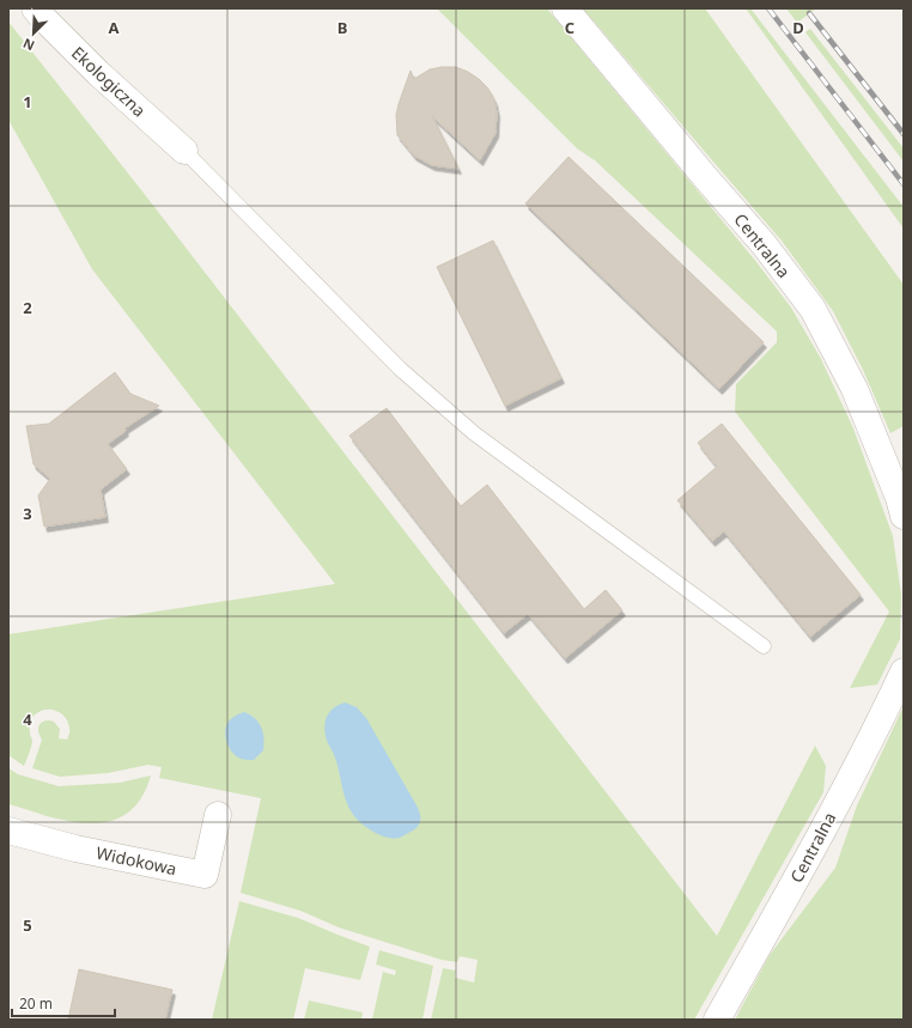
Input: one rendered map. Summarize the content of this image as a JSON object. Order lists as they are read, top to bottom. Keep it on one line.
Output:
{"streets":{"street":["Ekologiczna","Centralna","Widokowa"]},"scale_bar":"20 m","north":"bottom left","grid":{"columns":["A","B","C","D"],"rows":["1","2","3","4","5"]}}
